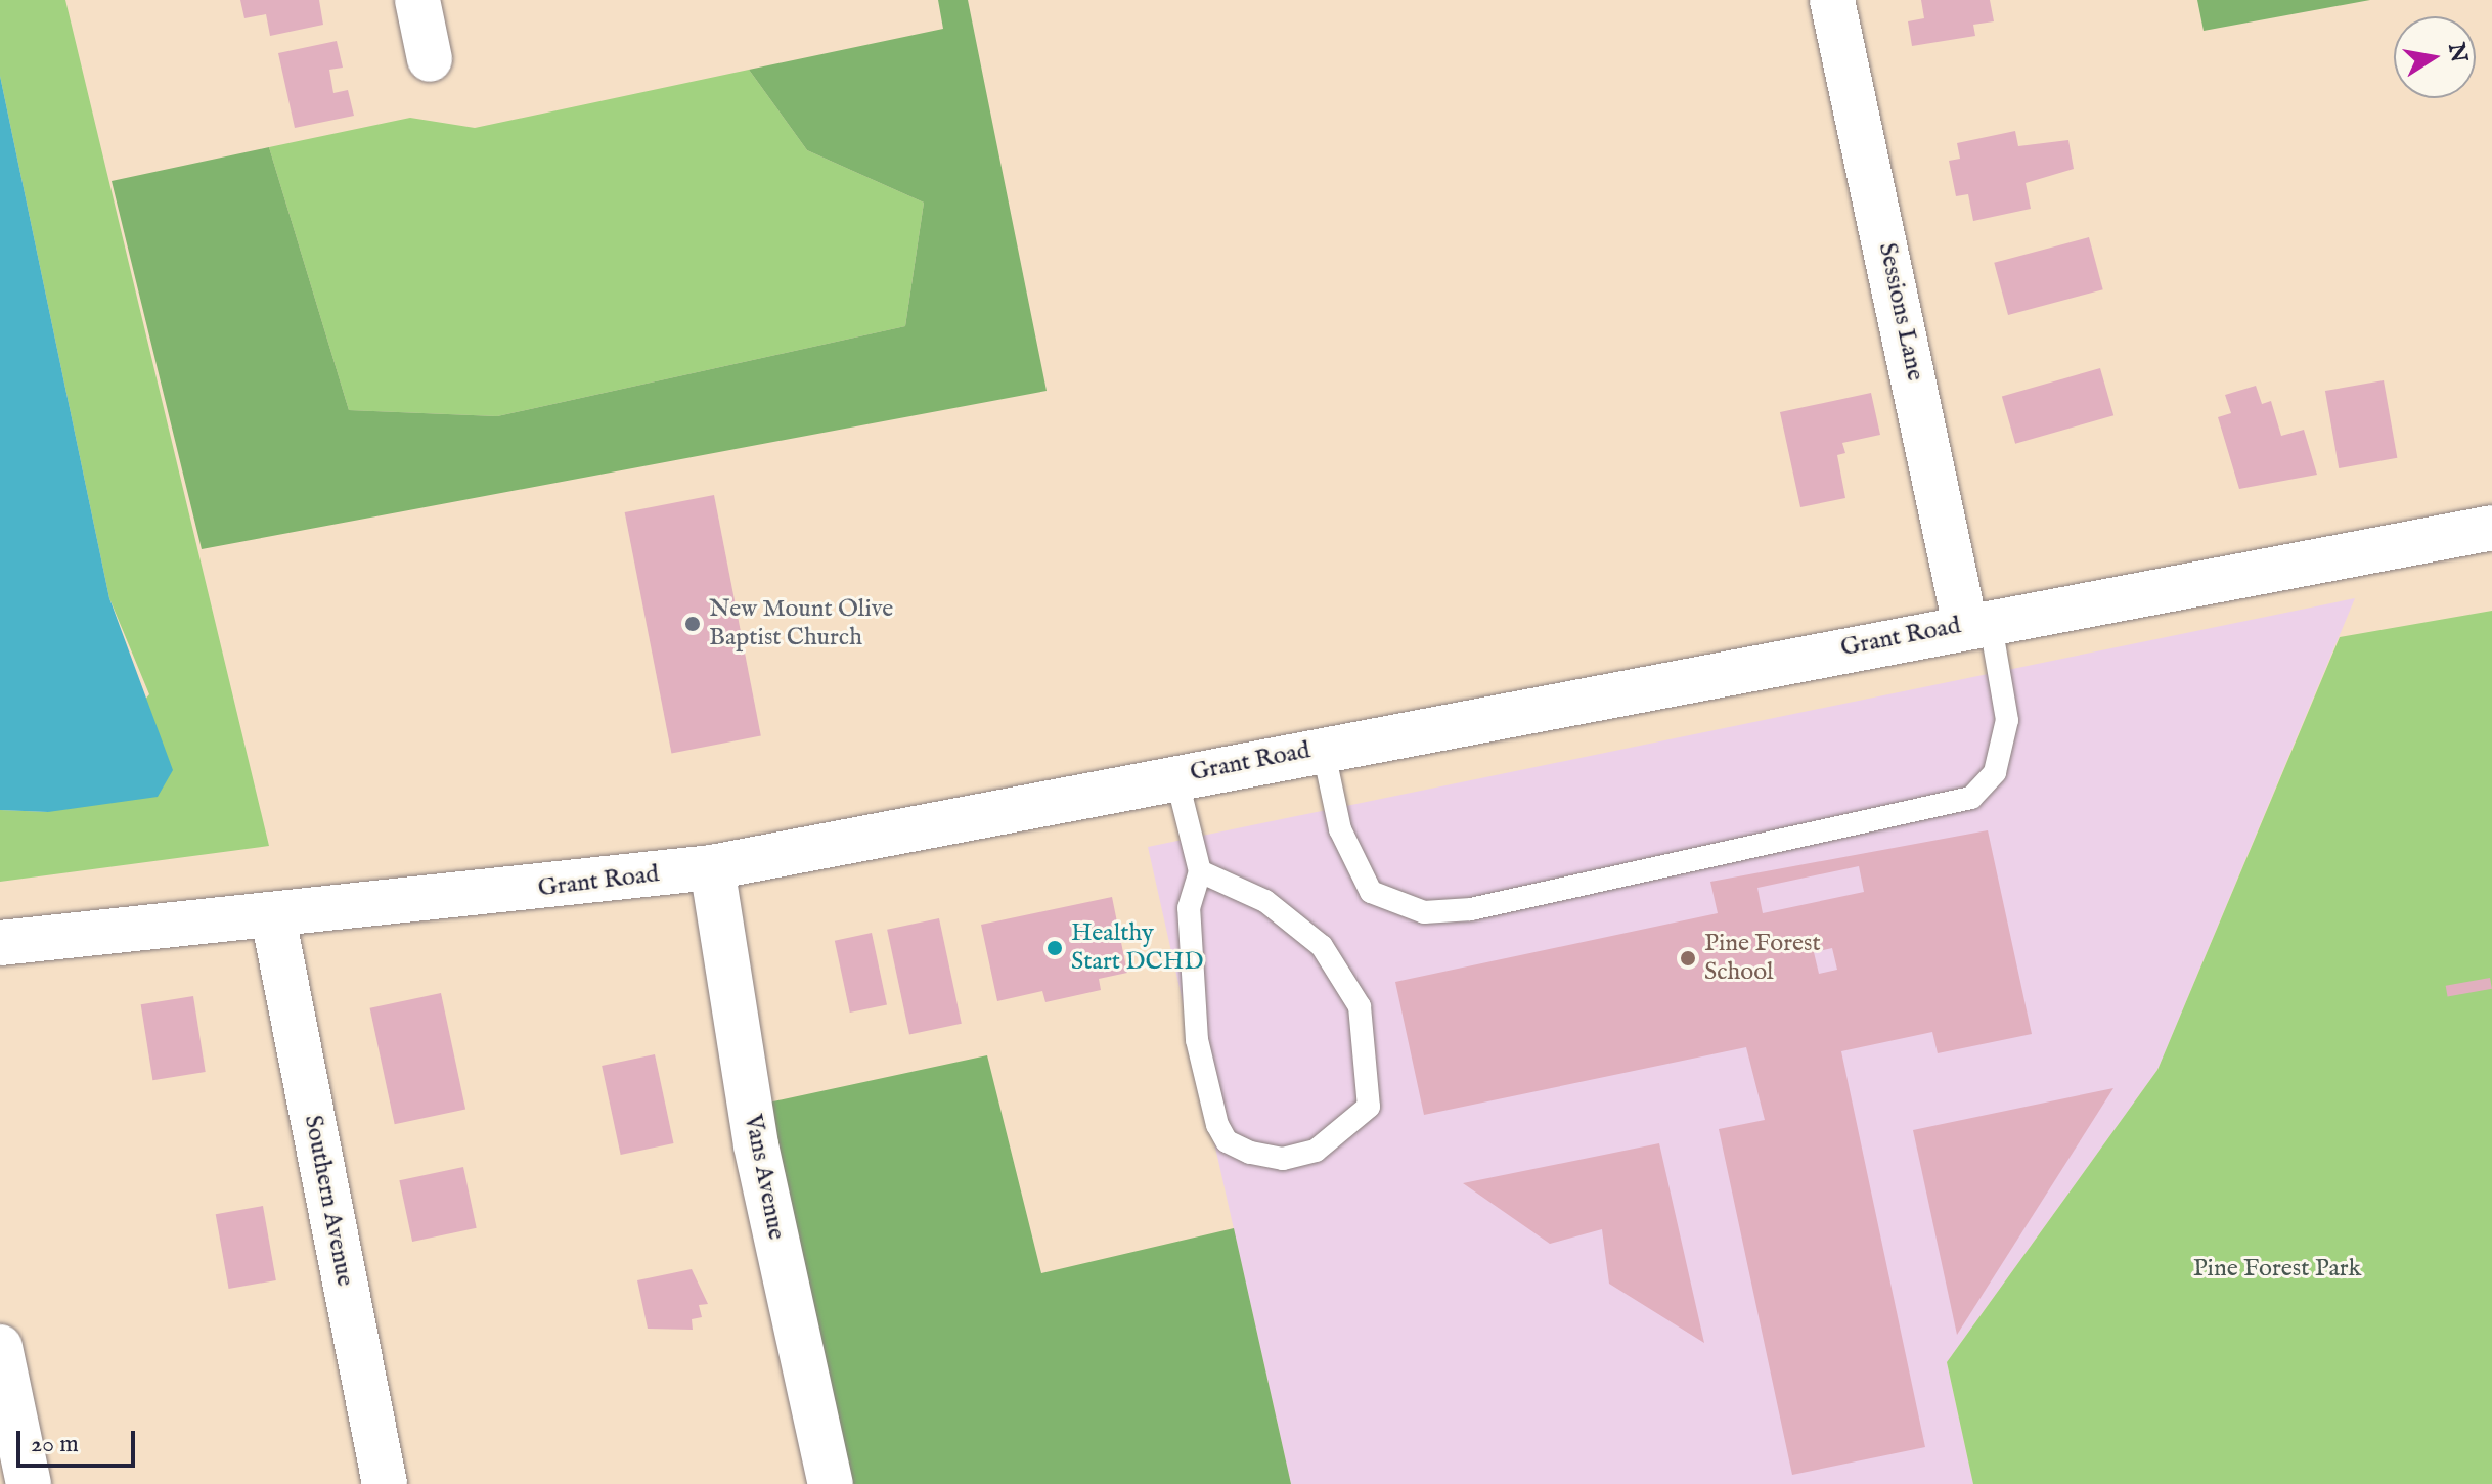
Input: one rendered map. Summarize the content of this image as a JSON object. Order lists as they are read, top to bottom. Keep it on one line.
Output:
{"streets":{"street":["Sessions Lane","Grant Road","Vans Avenue","Southern Avenue"]},"crossings":[["Sessions Lane","Grant Road"],["Grant Road","Vans Avenue"],["Grant Road","Southern Avenue"]],"parks":["Pine Forest Park"],"places":["New Mount Olive Baptist Church","Healthy Start DCHD","Pine Forest School"],"scale_bar":"20 m","north":"right"}
